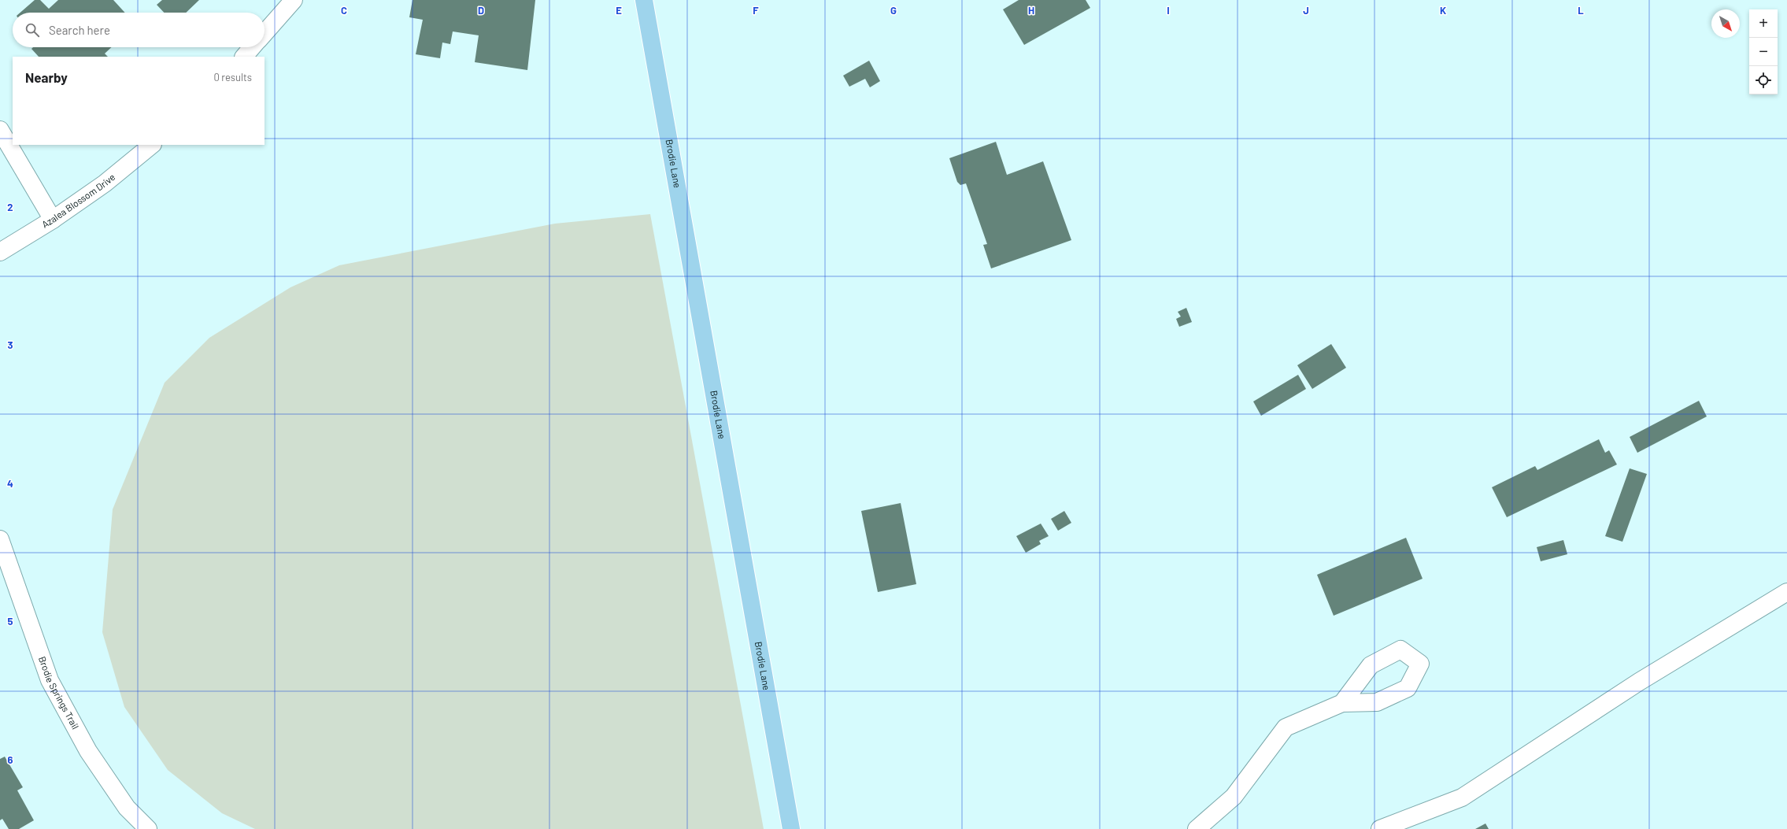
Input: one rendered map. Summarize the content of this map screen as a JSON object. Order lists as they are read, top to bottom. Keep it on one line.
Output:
{"streets":{"main road":["Brodie Lane"],"street":["Azalea Blossom Drive","Brodie Springs Trail"]},"north":"bottom right","page":{"map_buttons":["+","−"],"search":"Search here","heading":["Nearby","0 results"]},"grid":{"columns":["C","D","E","F","G","H","I","J","K","L"],"rows":["2","3","4","5","6"]}}
